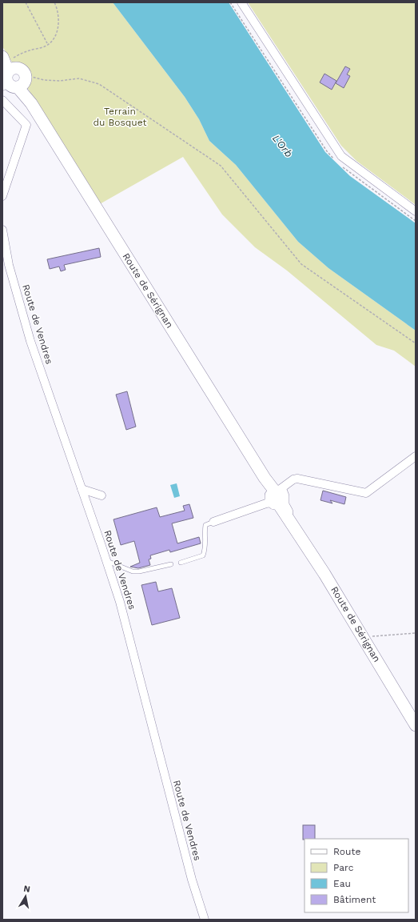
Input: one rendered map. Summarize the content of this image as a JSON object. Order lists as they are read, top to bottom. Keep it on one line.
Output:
{"streets":{"main road":["Route de Sérignan"],"street":["Route de Vendres"]},"water":["L'Orb"],"parks":["Terrain du Bosquet"],"legend":["Route","Parc","Eau","Bâtiment"],"north":"top"}
